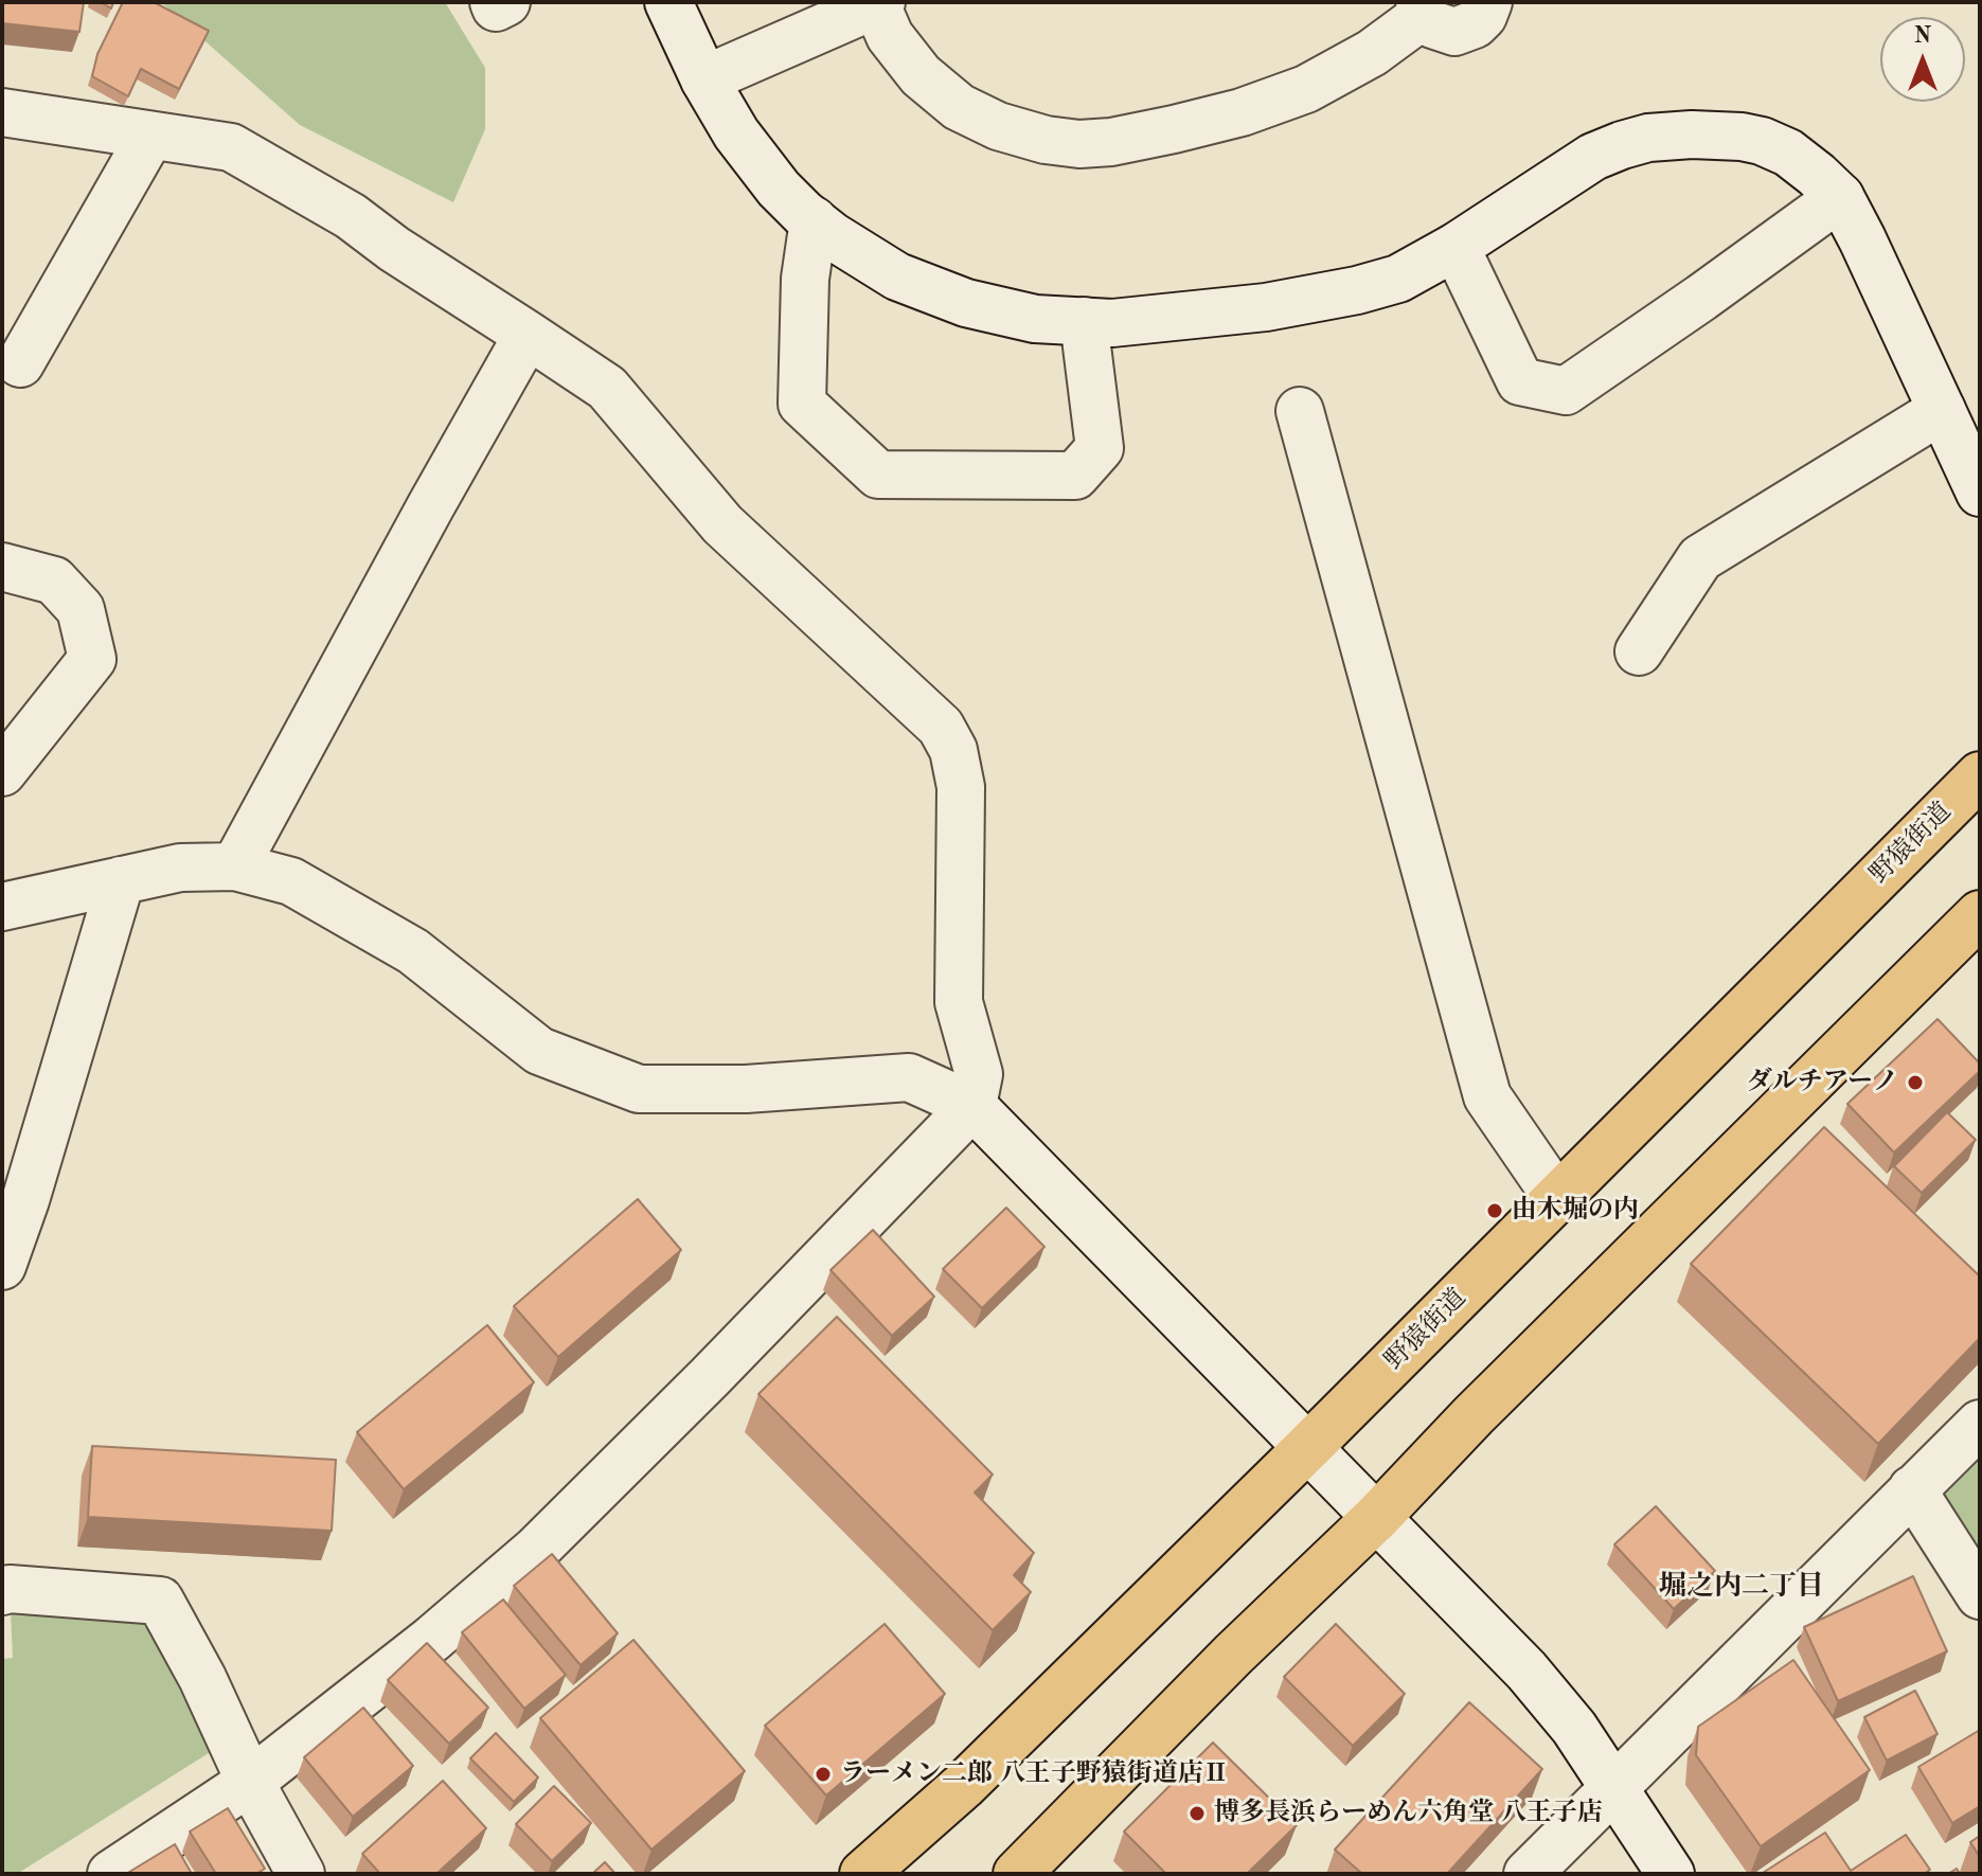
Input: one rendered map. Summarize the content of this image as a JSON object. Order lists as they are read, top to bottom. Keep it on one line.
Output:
{"streets":{"main road":["野猿街道"]},"districts":["堀之内二丁目"],"places":["ダルチアーノ","由木堀の内","ラーメン二郎 八王子野猿街道店Ⅱ","博多長浜らーめん六角堂 八王子店"],"north":"top"}
